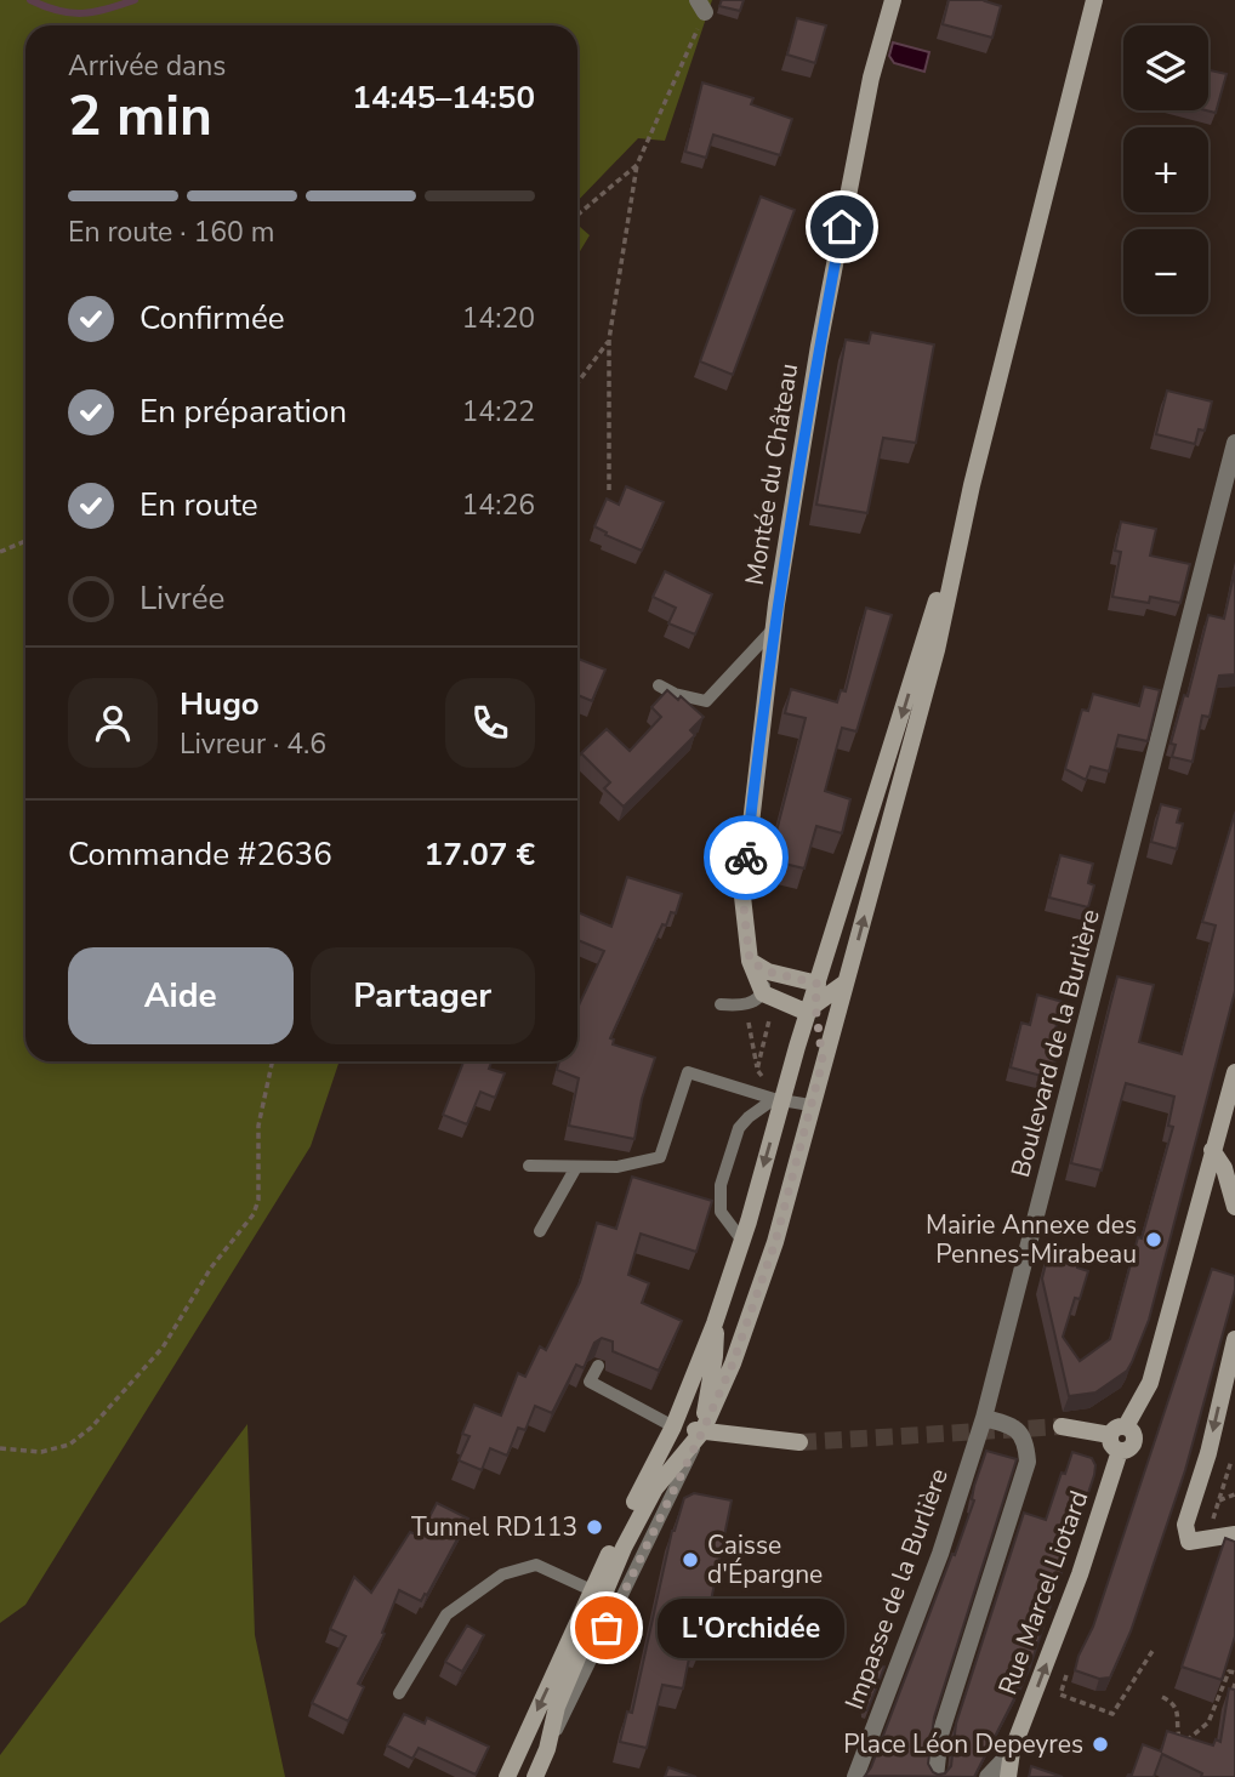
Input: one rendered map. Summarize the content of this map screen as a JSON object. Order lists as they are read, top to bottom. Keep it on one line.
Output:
{"streets":{"main road":["Montée du Château","Rue Marcel Liotard"],"street":["Boulevard de la Burlière","Impasse de la Burlière"]},"crossings":[["Boulevard de la Burlière","Impasse de la Burlière"]],"one_way":["Rue Marcel Liotard"],"places":["Mairie Annexe des Pennes-Mirabeau","Tunnel RD113","Caisse d'Épargne","L'Orchidée","Place Léon Depeyres"],"page":{"map_buttons":["+","−"],"heading":["2 min","Arrivée dans","14:45–14:50"],"panel":["Hugo","Livreur · 4.6","Commande #2636","17.07 €"],"bar":"En route · 160 m","list":[["Confirmée","14:20"],["En préparation","14:22"],["En route","14:26"],"Livrée"],"buttons":["Aide","Partager"],"bubble":"L'Orchidée"}}
